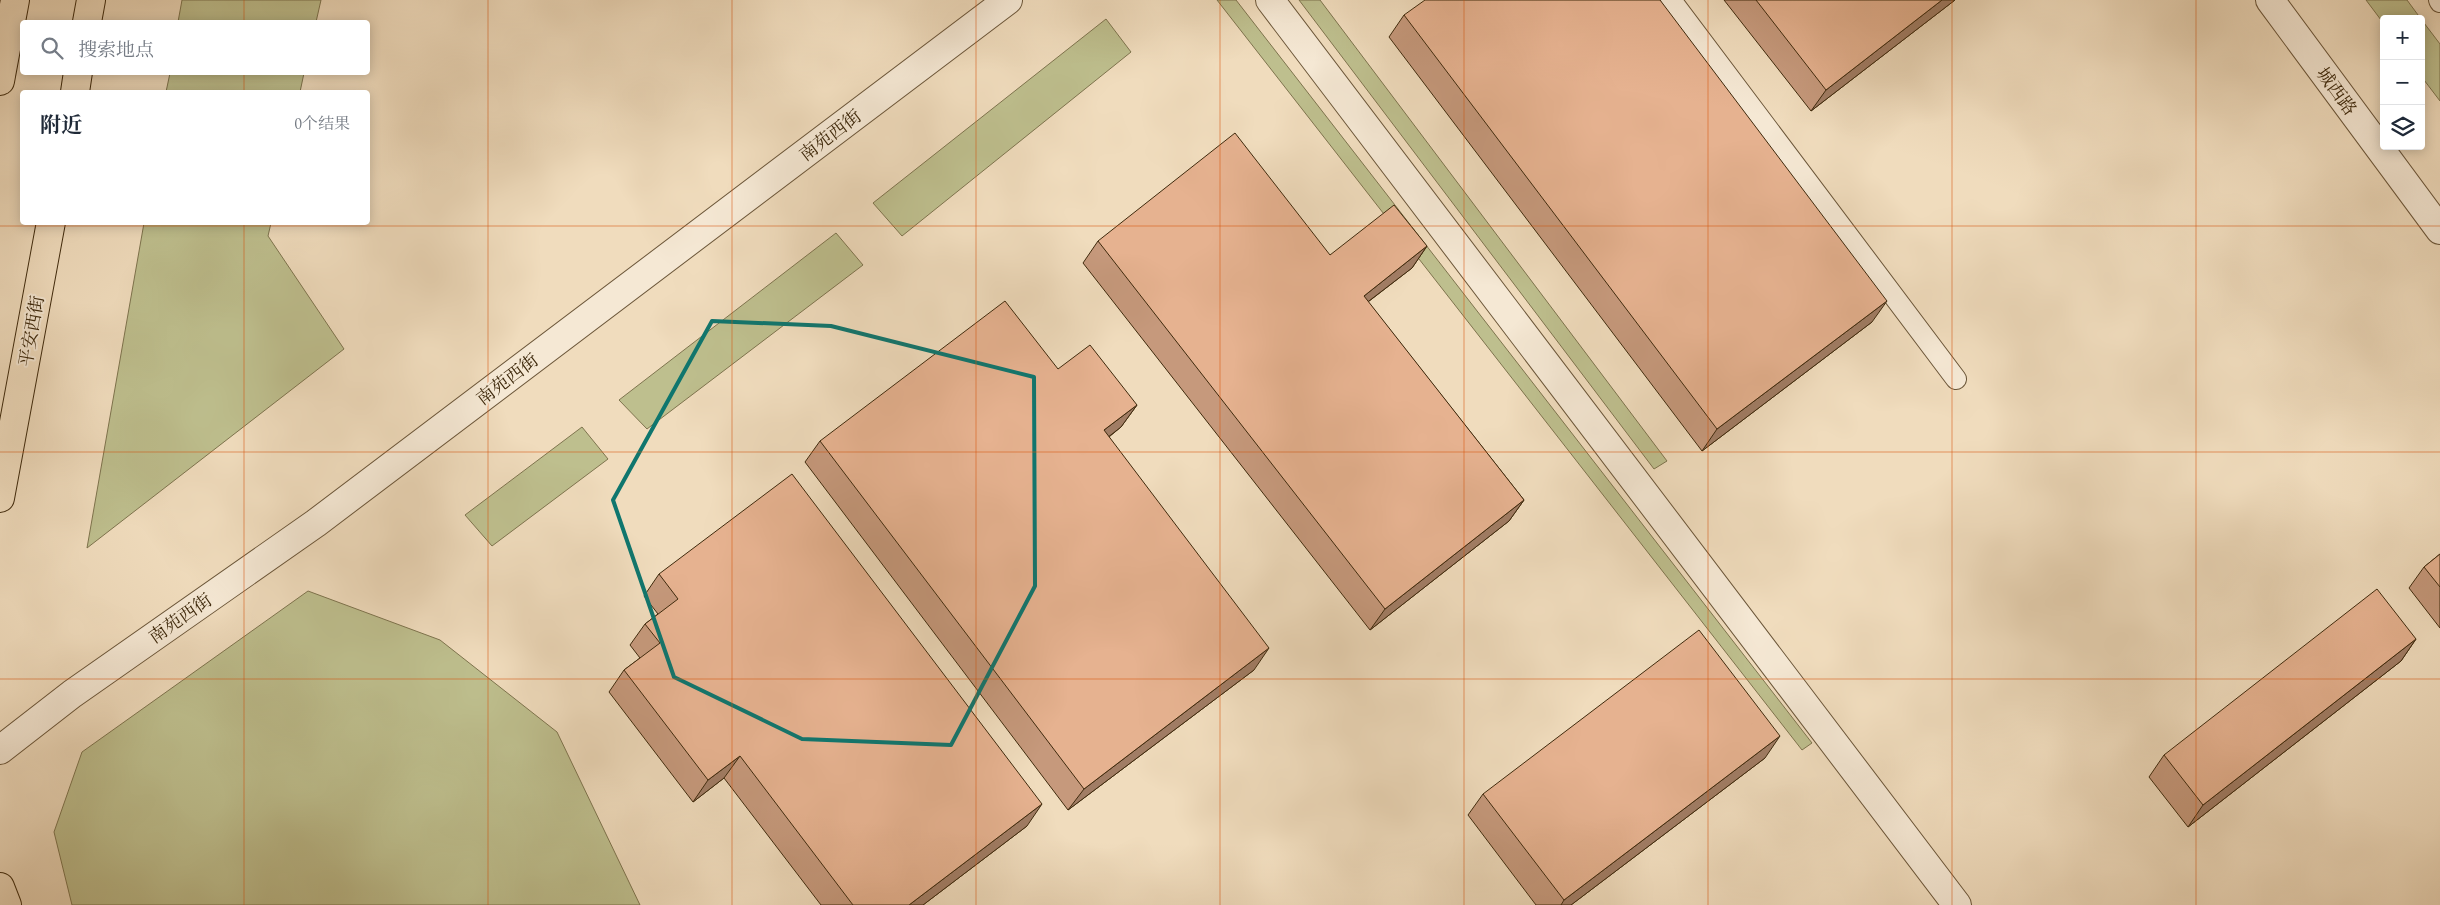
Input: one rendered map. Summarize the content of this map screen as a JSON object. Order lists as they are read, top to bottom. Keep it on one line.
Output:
{"streets":{"main road":["平安西街"],"street":["城西路","南苑西街"]},"page":{"map_buttons":["+","−"],"search":"搜索地点","heading":["附近","0个结果"]}}
